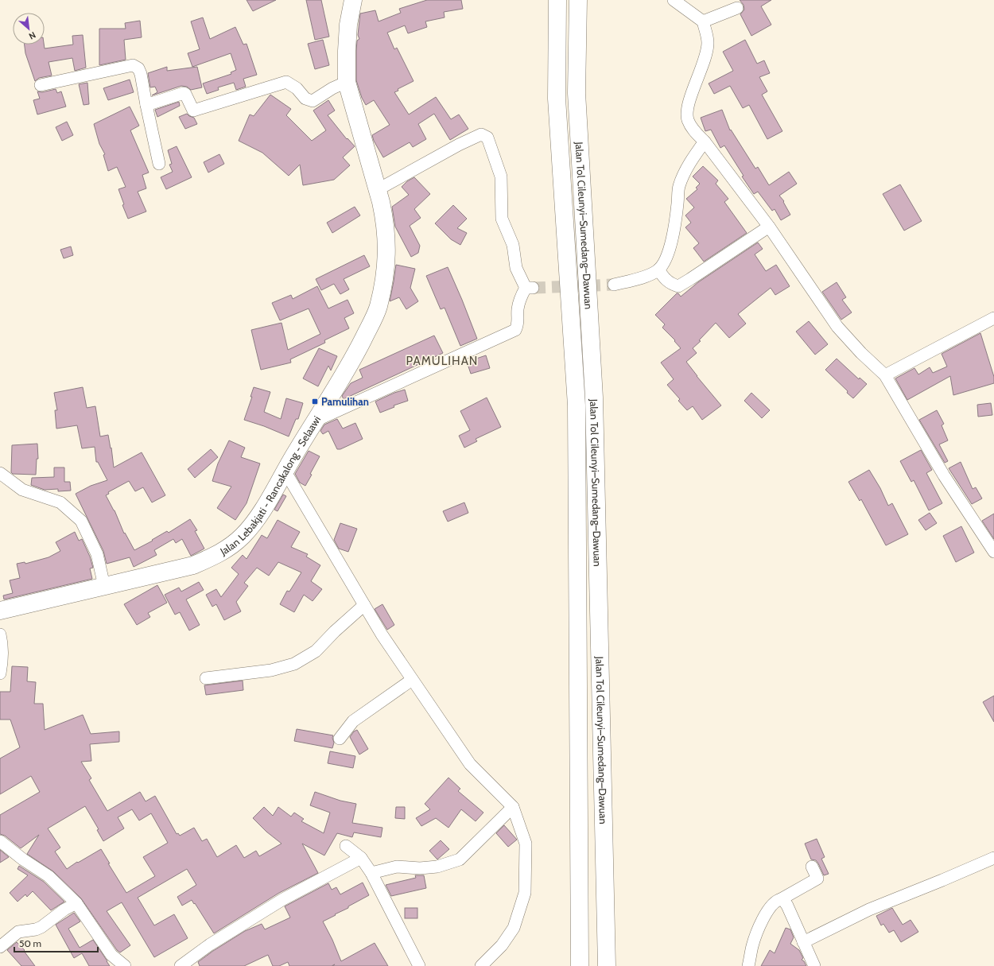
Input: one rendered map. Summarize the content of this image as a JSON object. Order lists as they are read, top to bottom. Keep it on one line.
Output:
{"streets":{"main road":["Jalan Tol Cileunyi–Sumedang–Dawuan","Jalan Lebakjati - Rancakalong - Selaawi"]},"districts":["PAMULIHAN"],"places":{"transit":["Pamulihan"]},"scale_bar":"50 m","north":"bottom right"}
